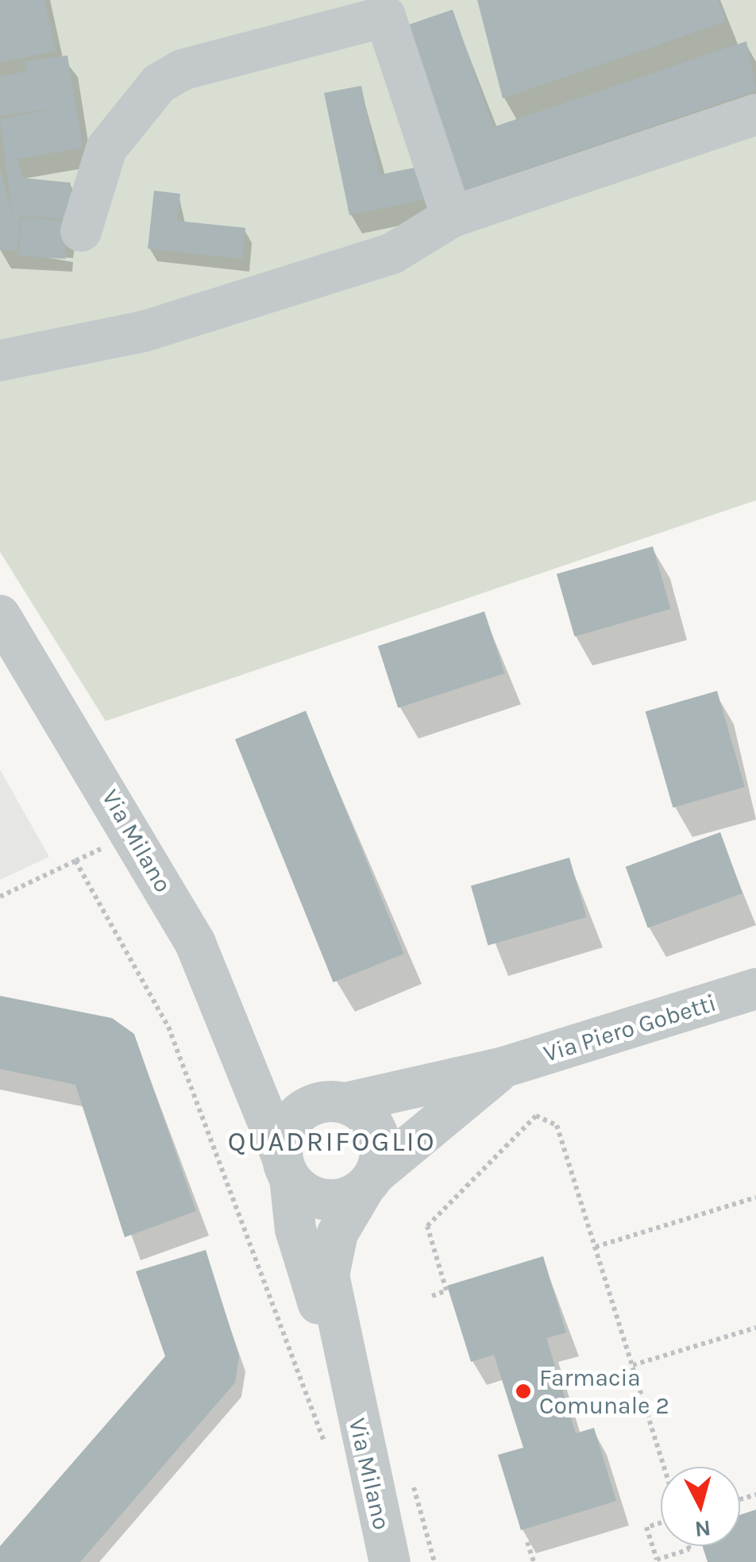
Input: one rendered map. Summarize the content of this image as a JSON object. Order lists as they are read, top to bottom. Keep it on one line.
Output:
{"streets":{"street":["Via Milano","Via Piero Gobetti"]},"crossings":[["Via Milano","Via Piero Gobetti"]],"districts":["QUADRIFOGLIO"],"places":["Farmacia Comunale 2"],"north":"bottom"}
